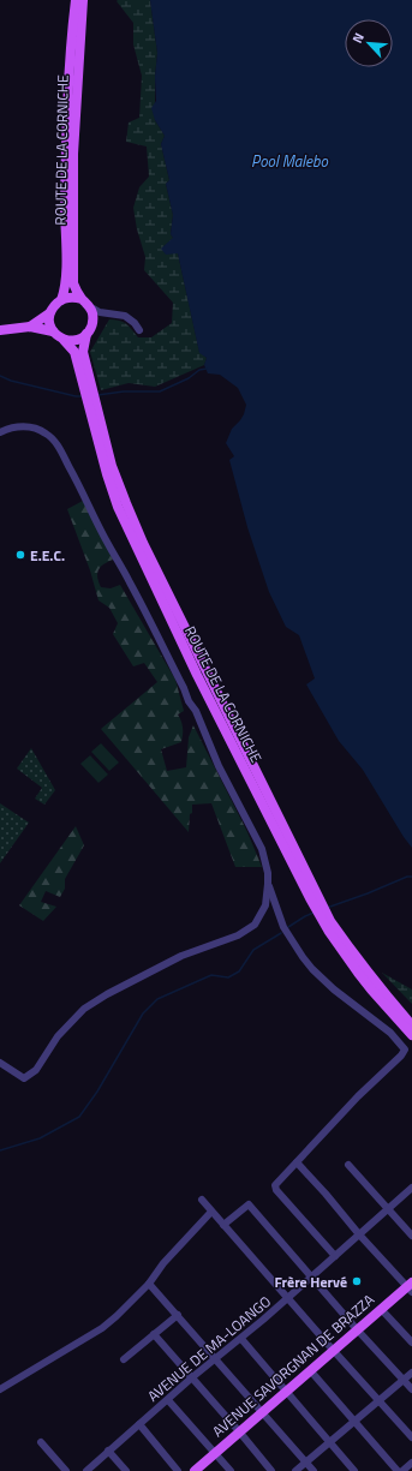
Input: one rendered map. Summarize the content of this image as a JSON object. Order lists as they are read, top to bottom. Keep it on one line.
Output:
{"streets":{"main road":["ROUTE DE LA CORNICHE","AVENUE SAVORGNAN DE BRAZZA"],"street":["AVENUE DE MA-LOANGO"]},"water":["Pool Malebo"],"places":["E.E.C.","Frère Hervé"],"north":"top left"}
